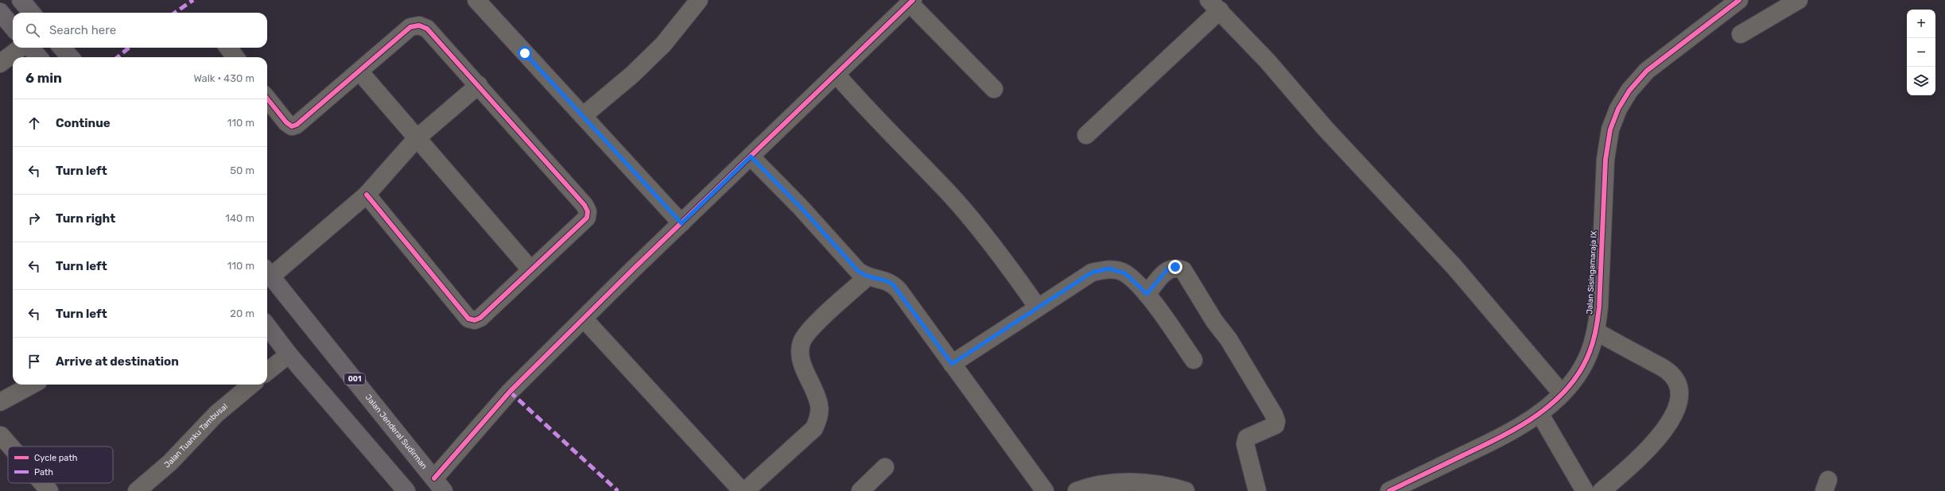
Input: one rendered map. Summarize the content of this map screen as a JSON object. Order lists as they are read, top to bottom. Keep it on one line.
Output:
{"streets":{"highway":["001","Jalan Jenderal Sudirman"],"street":["Jalan Sisingamaraja IX","Jalan Tuanku Tambusal"]},"legend":["Cycle path","Path"],"page":{"map_buttons":["+","−"],"search":"Search here","heading":["6 min","Walk · 430 m"],"list":[["Continue","110 m"],["Turn left","50 m"],["Turn right","140 m"],["Turn left","110 m"],["Turn left","20 m"],"Arrive at destination"]}}
